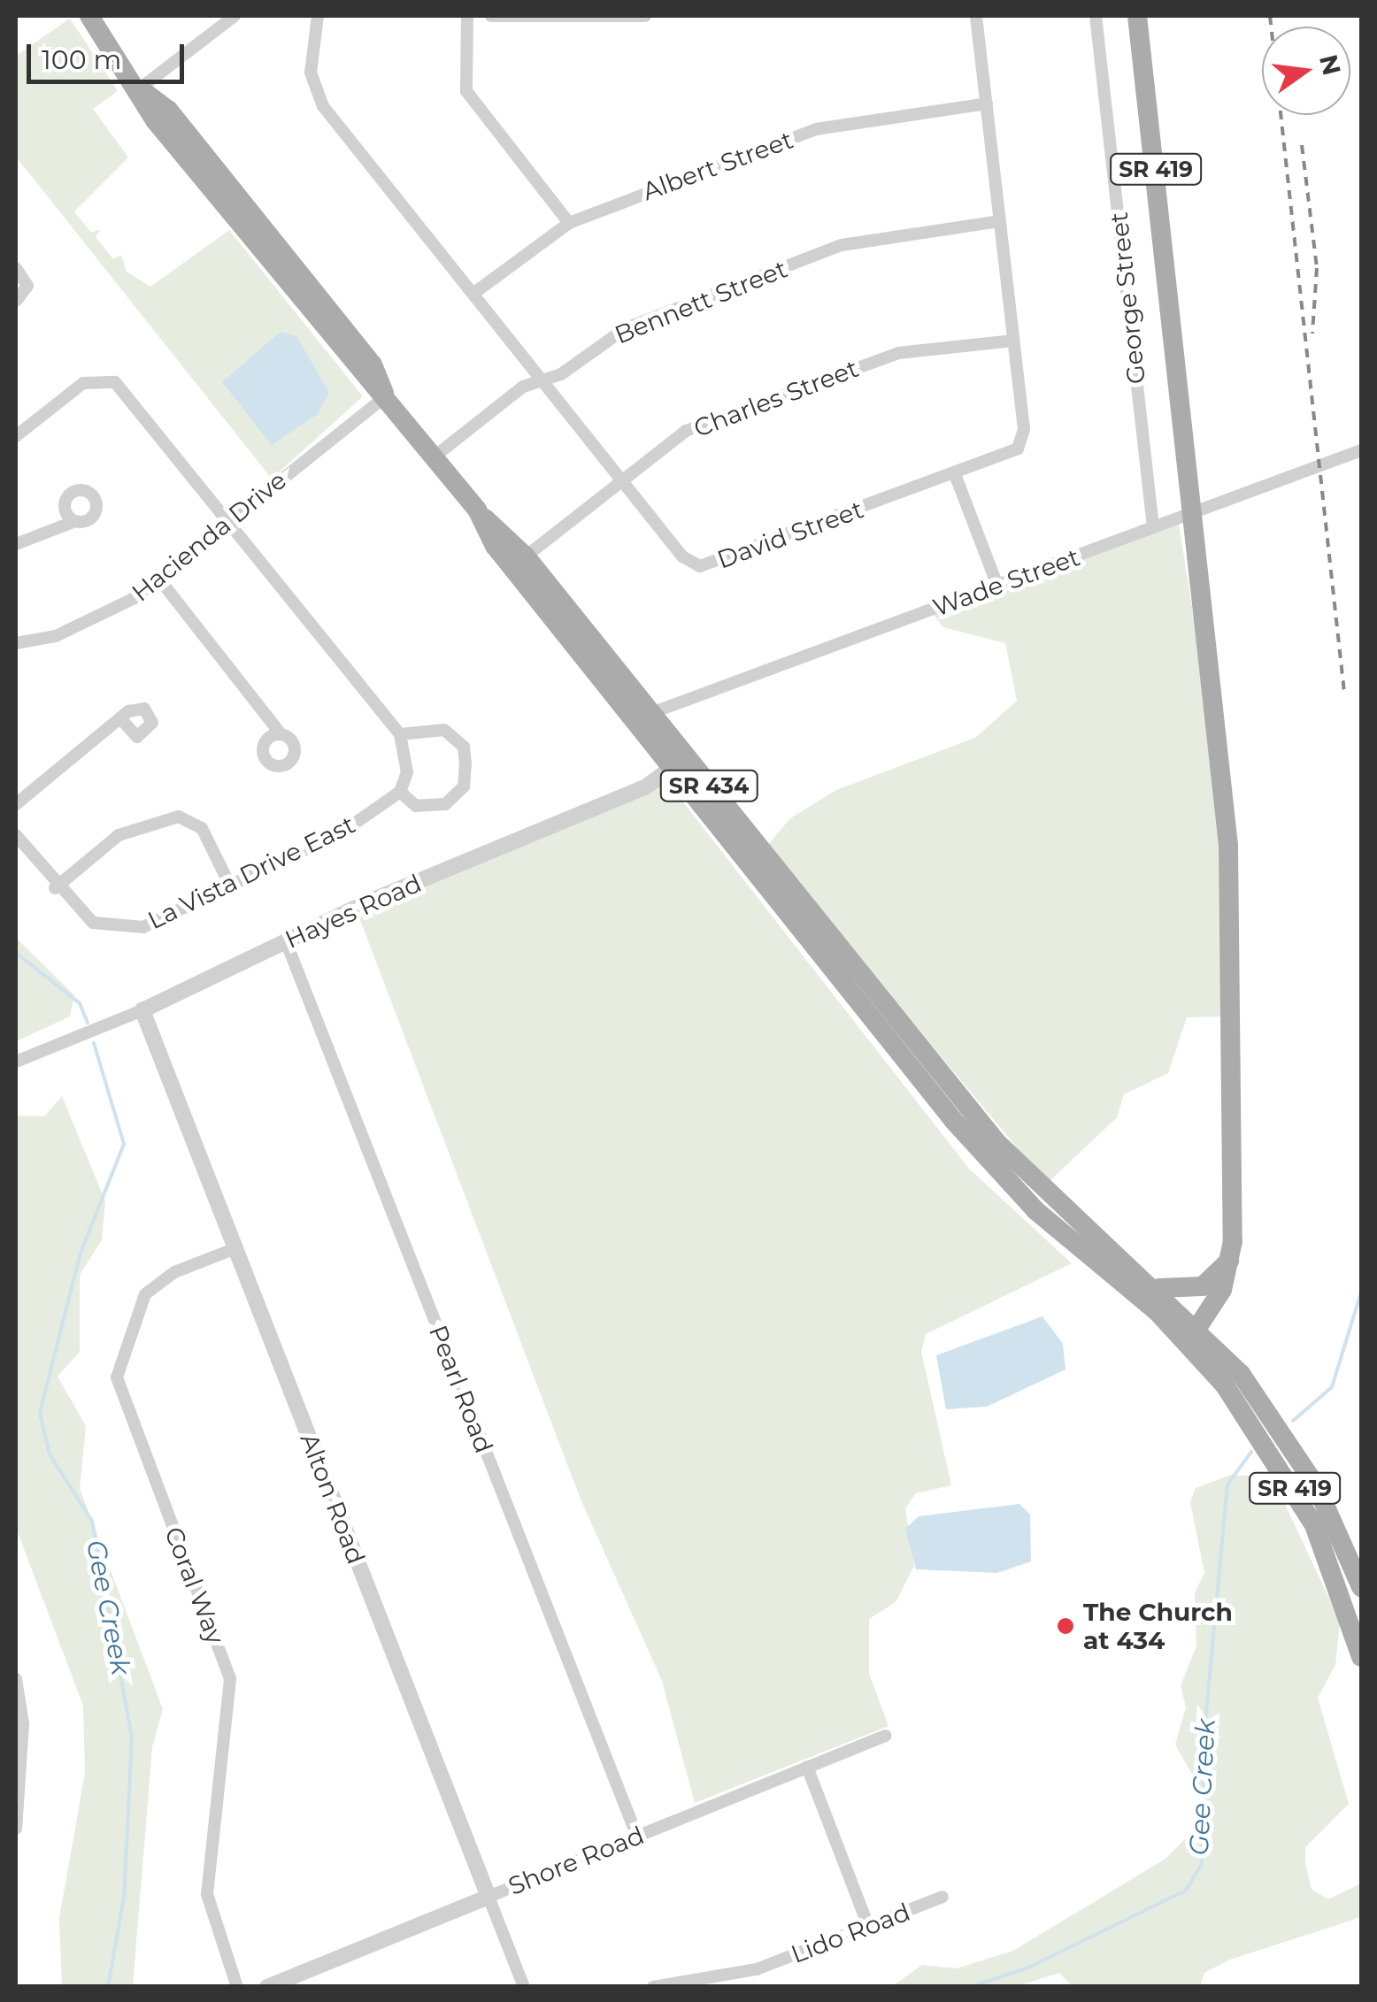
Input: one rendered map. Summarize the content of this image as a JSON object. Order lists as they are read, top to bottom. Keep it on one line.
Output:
{"streets":{"main road":["SR 419","SR 434"],"street":["Albert Street","George Street","Bennett Street","Charles Street","David Street","Hacienda Drive","Wade Street","La Vista Drive East","Hayes Road","Pearl Road","Alton Road","Coral Way","Shore Road","Lido Road"]},"crossings":[["Albert Street","David Street"],["SR 419","Wade Street"],["SR 419","SR 434"],["George Street","Wade Street"],["Bennett Street","David Street"],["Bennett Street","SR 434"],["Charles Street","David Street"],["Charles Street","SR 434"],["Hacienda Drive","SR 434"],["Wade Street","SR 434"],["SR 434","Hayes Road"],["Hayes Road","Pearl Road"],["Hayes Road","Alton Road"],["Pearl Road","Shore Road"],["Alton Road","Coral Way"],["Alton Road","Shore Road"]],"water":["Gee Creek"],"places":["The Church at 434"],"scale_bar":"100 m","north":"right"}
